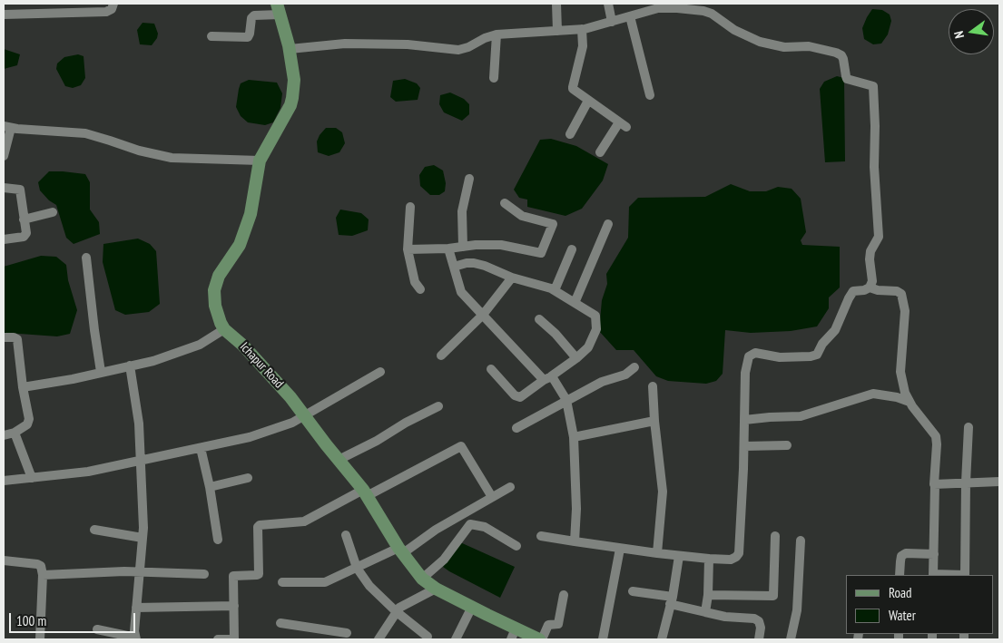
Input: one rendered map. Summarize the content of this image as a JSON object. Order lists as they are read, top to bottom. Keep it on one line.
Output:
{"streets":{"street":["Ichapur Road"]},"legend":["Road","Water"],"scale_bar":"100 m","north":"left"}
